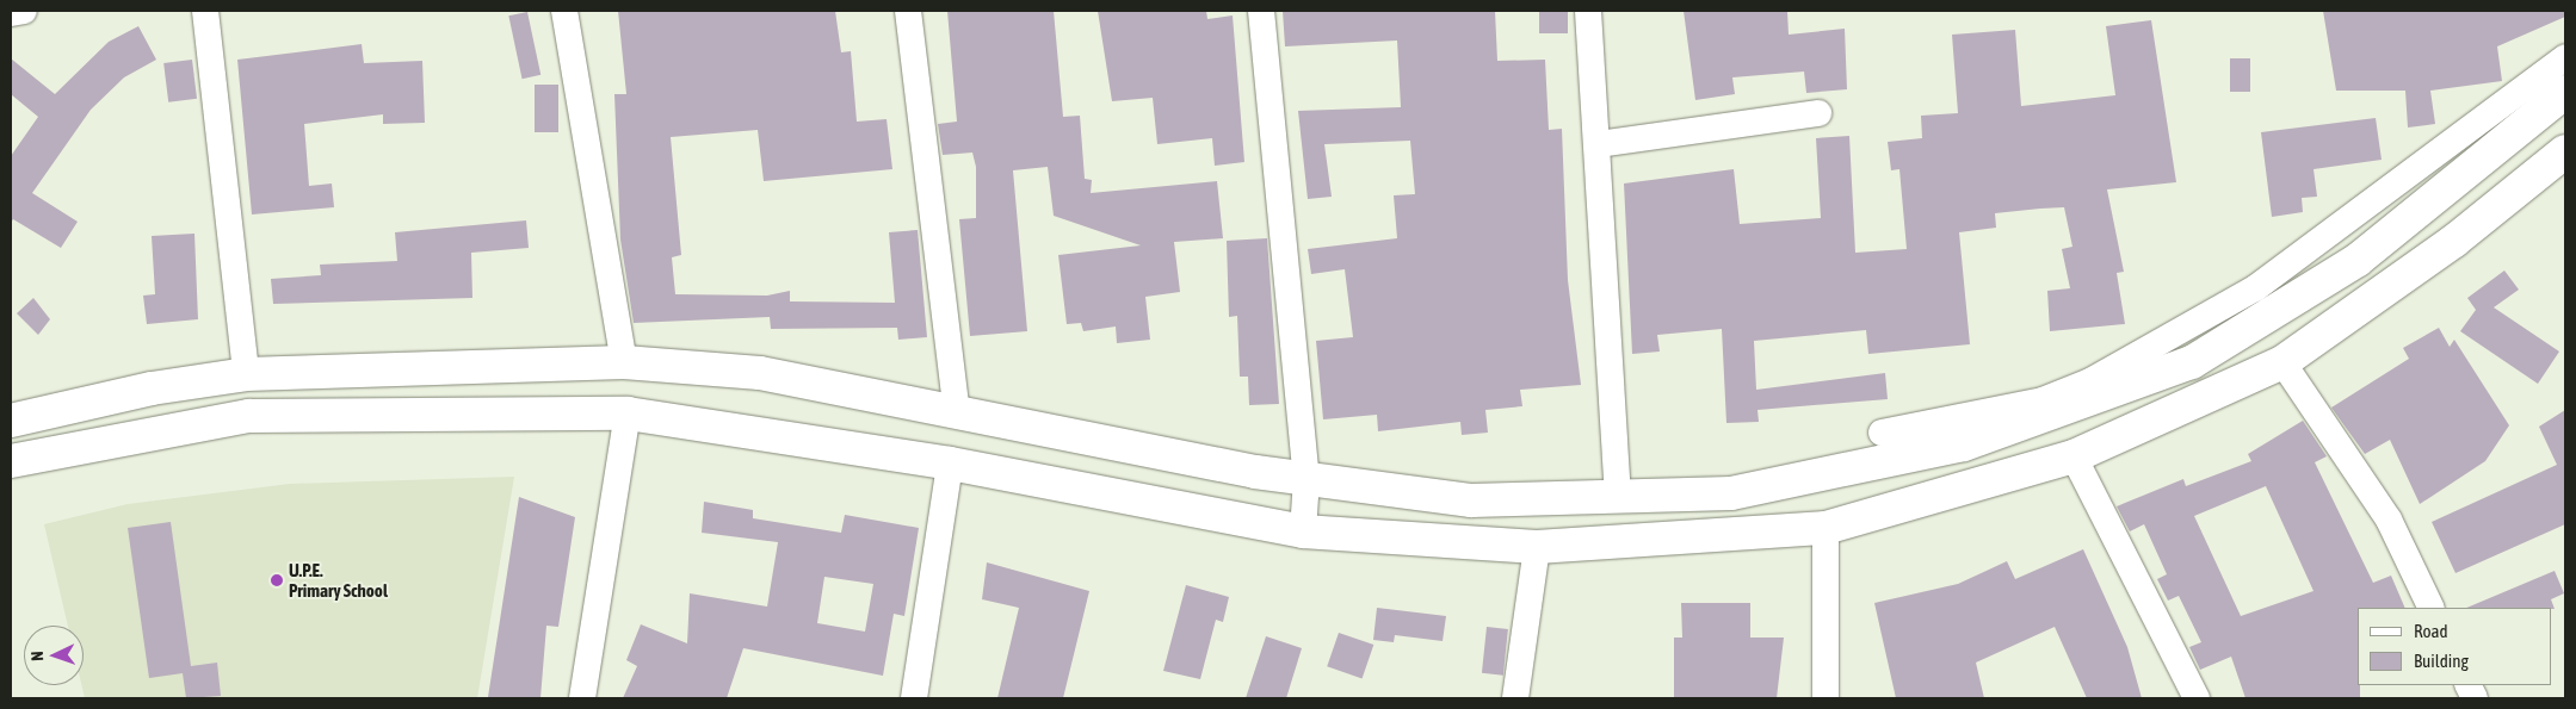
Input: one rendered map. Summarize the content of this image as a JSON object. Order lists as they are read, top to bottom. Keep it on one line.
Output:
{"places":["U.P.E. Primary School"],"legend":["Road","Building"],"north":"left"}
